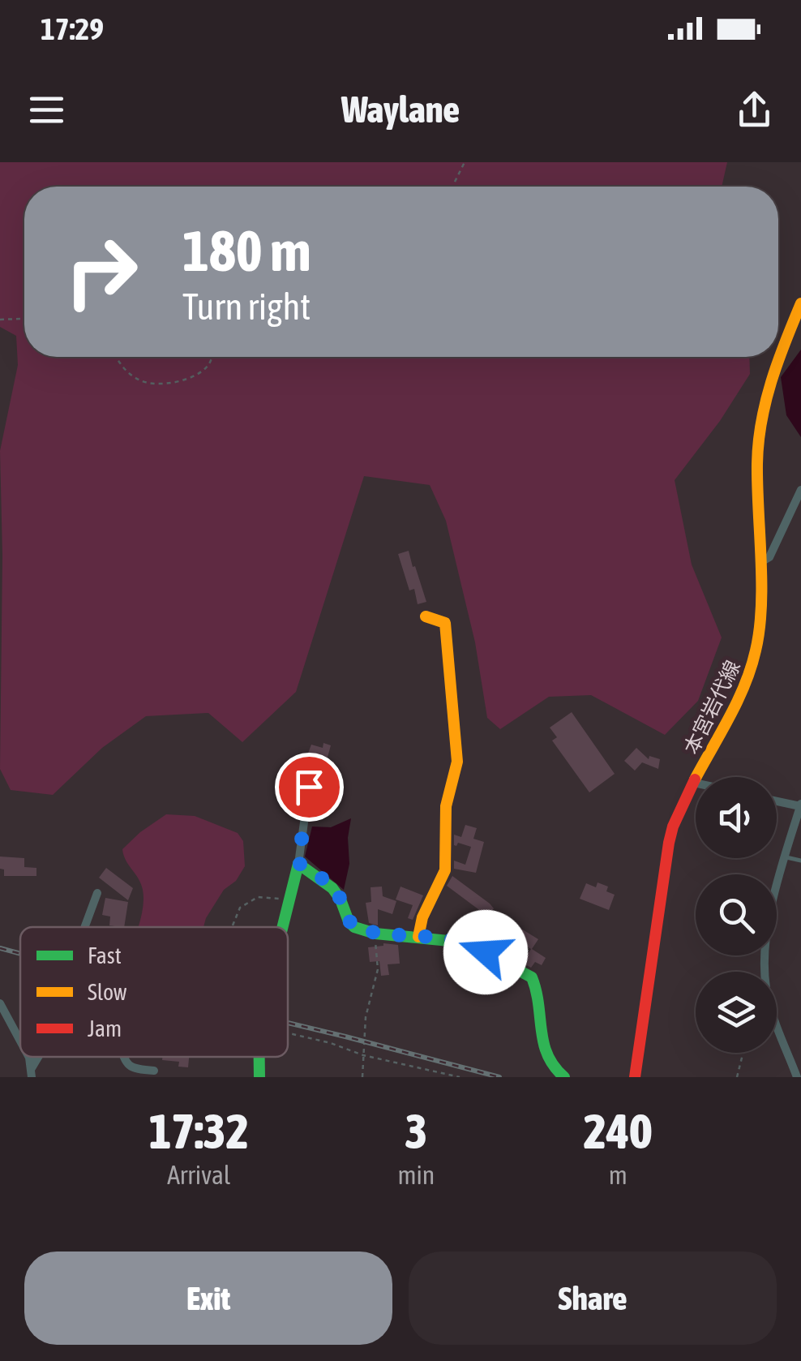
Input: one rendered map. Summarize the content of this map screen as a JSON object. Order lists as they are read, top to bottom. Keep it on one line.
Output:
{"streets":{"street":["本宮岩代線"]},"legend":["Fast","Slow","Jam"],"page":{"status":"17:29","header":"Waylane","turn":["180 m","Turn right"],"eta":["17:32","Arrival","3","min","240","m"],"buttons":["Exit","Share"]}}
